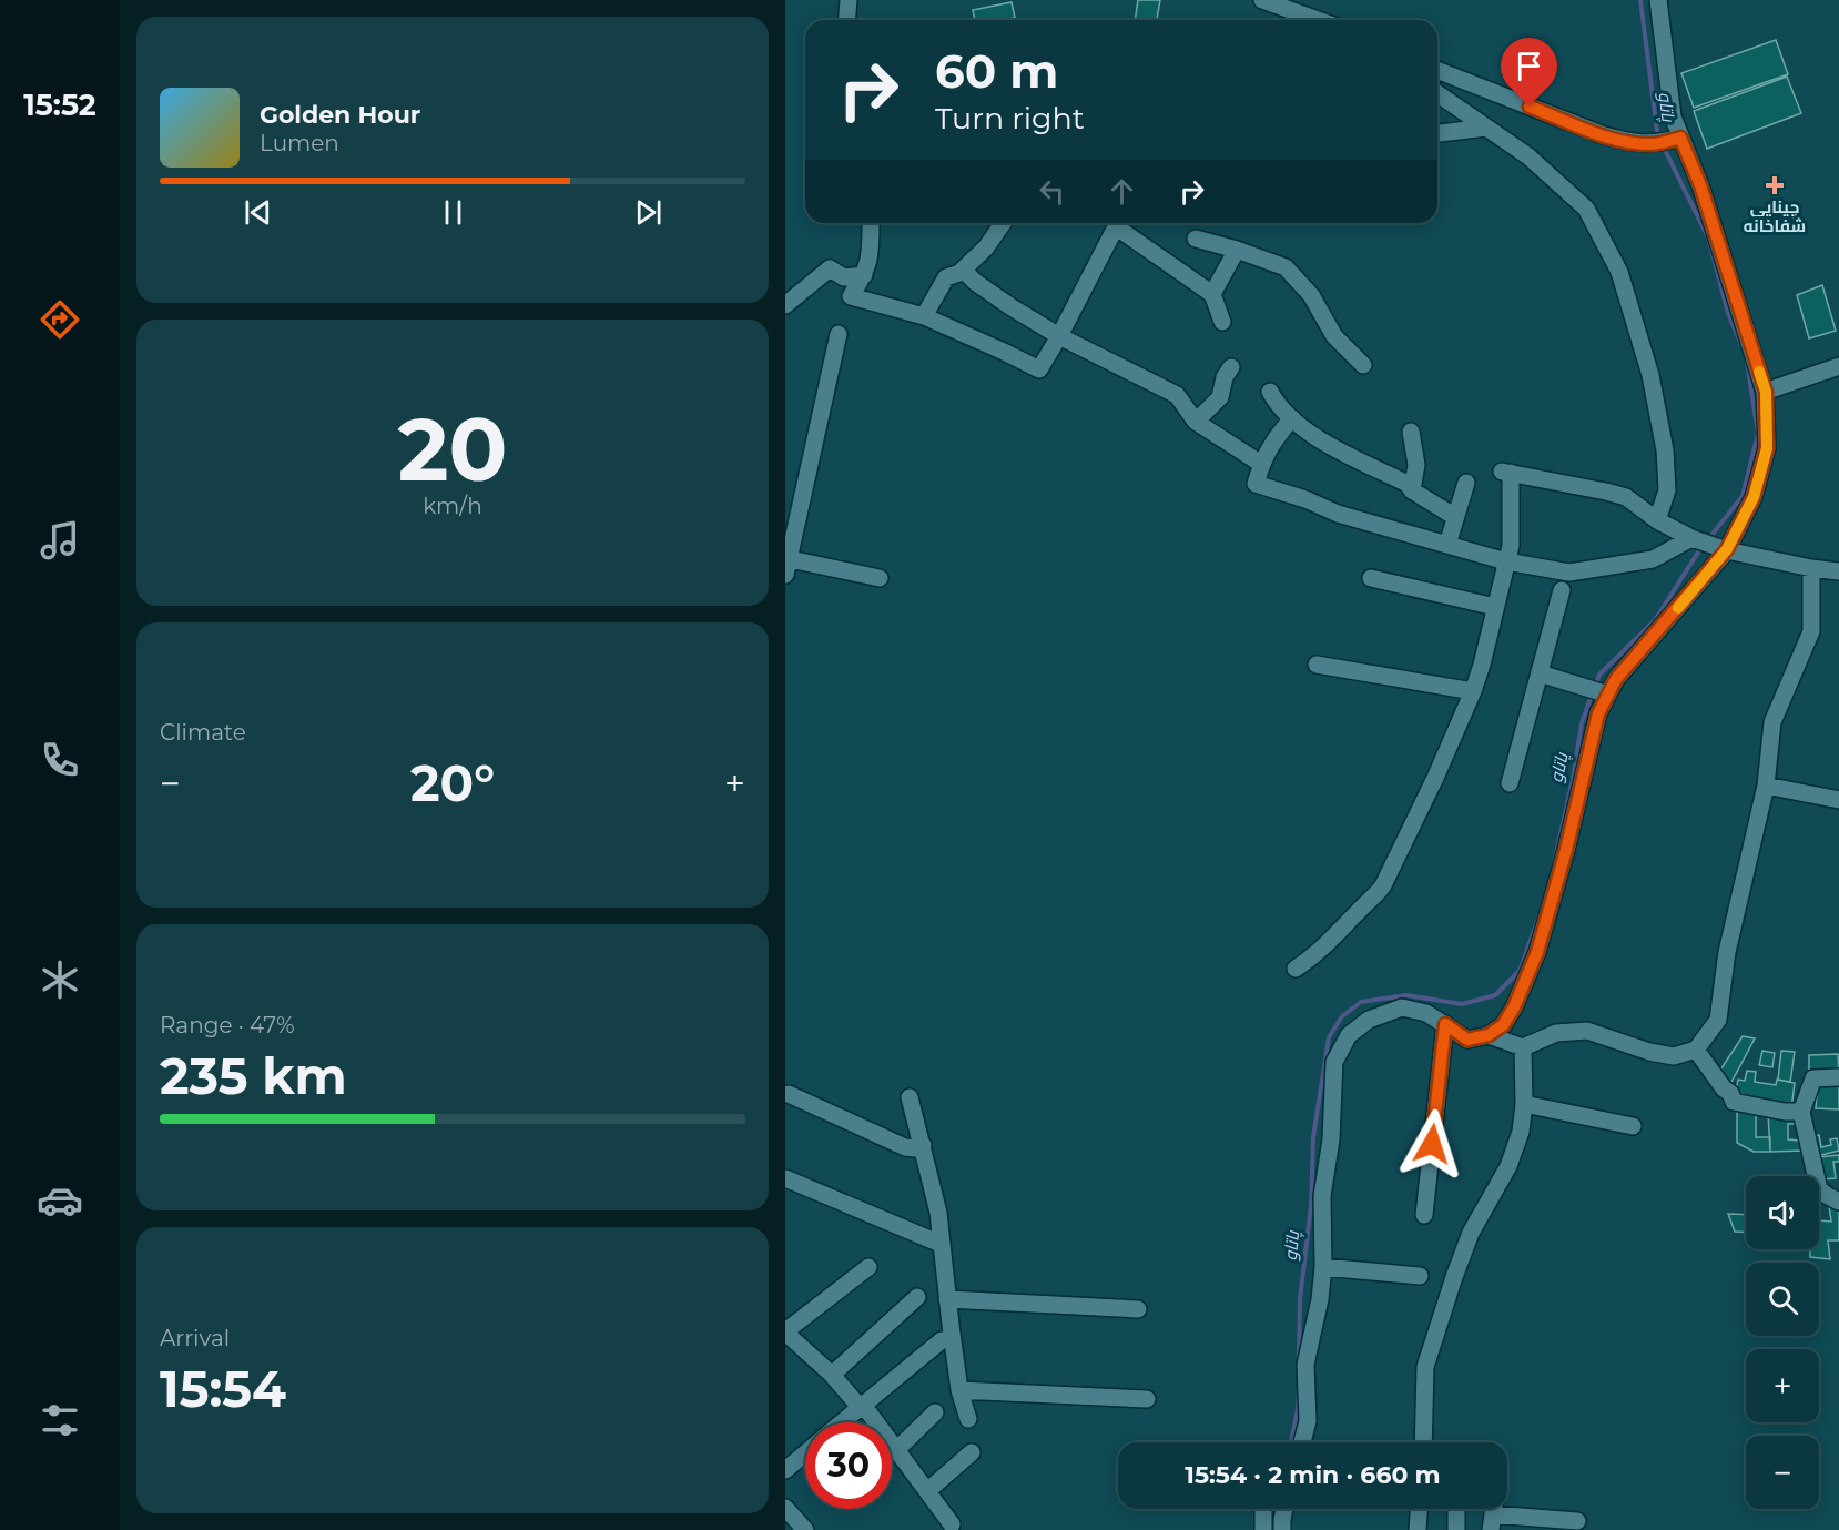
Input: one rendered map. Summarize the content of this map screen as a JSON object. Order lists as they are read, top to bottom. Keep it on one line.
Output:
{"water":["پاتاو"],"places":{"health":["چينايي شفاخانه"]},"page":{"tabs":"15:52","turn":["60 m","Turn right"],"song":["Golden Hour","Lumen"],"tile":[["20","km/h"],"Climate",["Range · 47%","235 km"],["Arrival","15:54"]],"heat":["−","20°","+"],"map_buttons":["+","−"],"limit":"30","trip":"15:54 · 2 min · 660 m"}}
